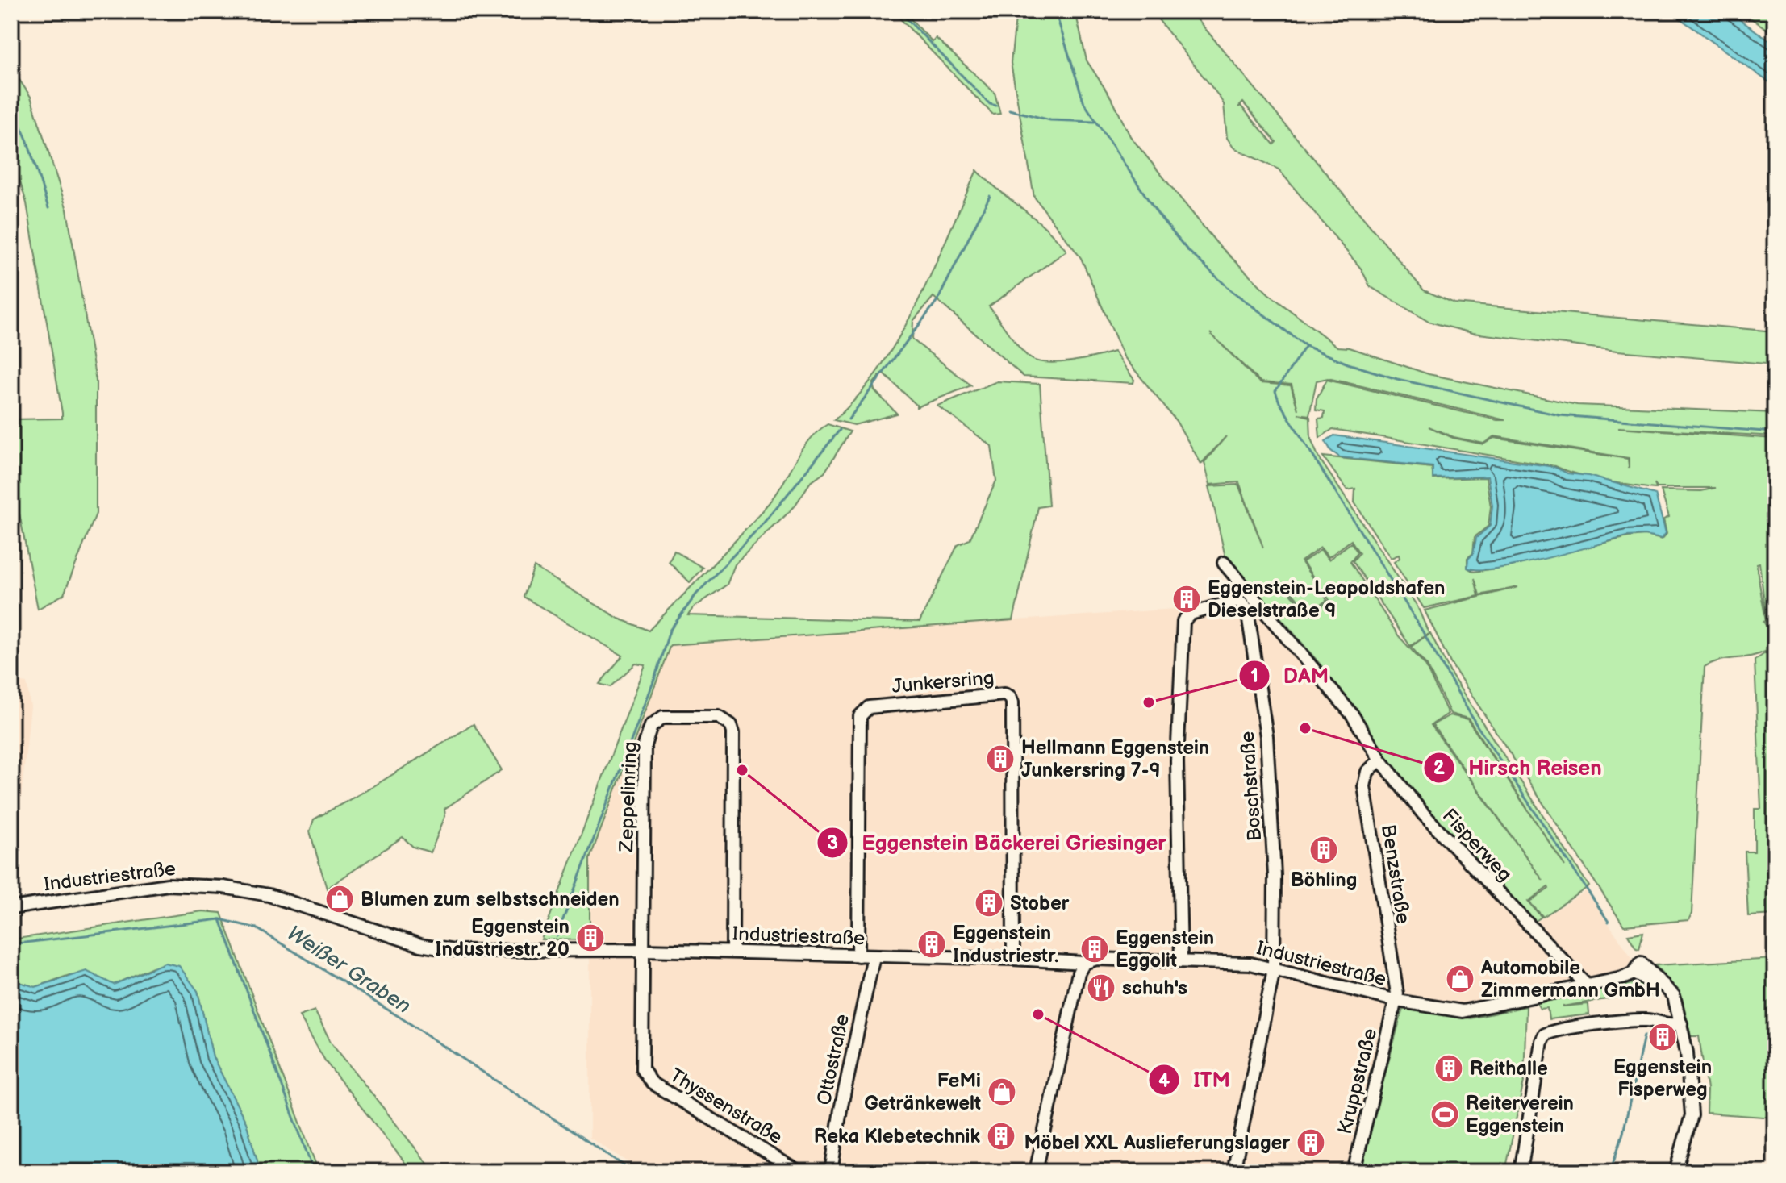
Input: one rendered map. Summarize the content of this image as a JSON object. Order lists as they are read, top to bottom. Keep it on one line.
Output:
{"streets":{"street":["Junkersring","Boschstraße","Zeppelinring","Fisperweg","Benzstraße","Industriestraße","Ottostraße","Kruppstraße","Thyssenstraße"]},"crossings":[["Junkersring","Industriestraße"],["Boschstraße","Industriestraße"],["Zeppelinring","Industriestraße"],["Zeppelinring","Thyssenstraße"],["Fisperweg","Benzstraße"],["Fisperweg","Industriestraße"],["Benzstraße","Industriestraße"],["Benzstraße","Kruppstraße"],["Industriestraße","Ottostraße"],["Industriestraße","Kruppstraße"],["Industriestraße","Thyssenstraße"]],"water":["Weißer Graben"],"places":{"building":["Eggenstein-Leopoldshafen Dieselstraße 9","Hellmann Eggenstein Junkersring 7-9","Böhling","Stober","Eggenstein Industriestr. 20","Eggenstein Industriestr.","Eggenstein Eggolit","Eggenstein Fisperweg","Reithalle","Reka Klebetechnik","Möbel XXL Auslieferungslager"],"other":["DAM","Hirsch Reisen","Eggenstein Bäckerei Griesinger","ITM"],"shop":["Blumen zum selbstschneiden","Automobile Zimmermann GmbH","FeMi Getränkewelt"],"restaurant":["schuh's"],"sports":["Reiterverein Eggenstein"]}}
